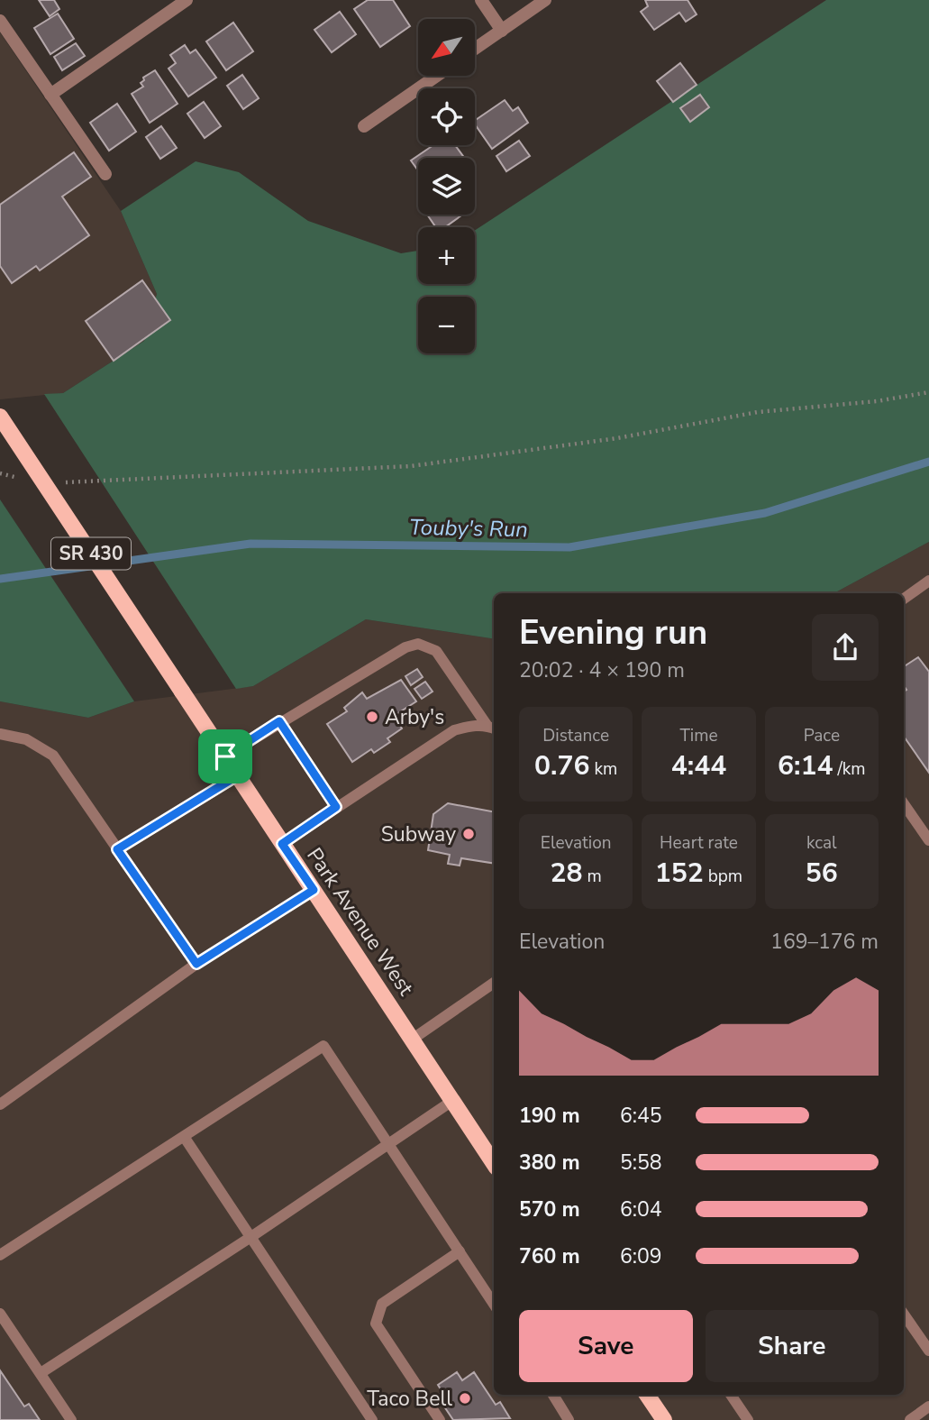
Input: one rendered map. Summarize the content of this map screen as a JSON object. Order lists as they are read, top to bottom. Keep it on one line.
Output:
{"streets":{"main road":["SR 430","Park Avenue West"]},"water":["Touby's Run"],"places":["Arby's","Subway","Taco Bell"],"north":"bottom left","page":{"map_buttons":["+","−"],"heading":["Evening run","20:02 · 4 × 190 m"],"stats":[["Distance","0.76 km"],["Time","4:44"],["Pace","6:14 /km"],["Elevation","28 m"],["Heart rate","152 bpm"],["kcal","56"]],"chart":["Elevation","169–176 m"],"list":[{"name":"190 m","note":"6:45"},{"name":"380 m","note":"5:58"},{"name":"570 m","note":"6:04"},{"name":"760 m","note":"6:09"}],"buttons":["Save","Share"]}}
